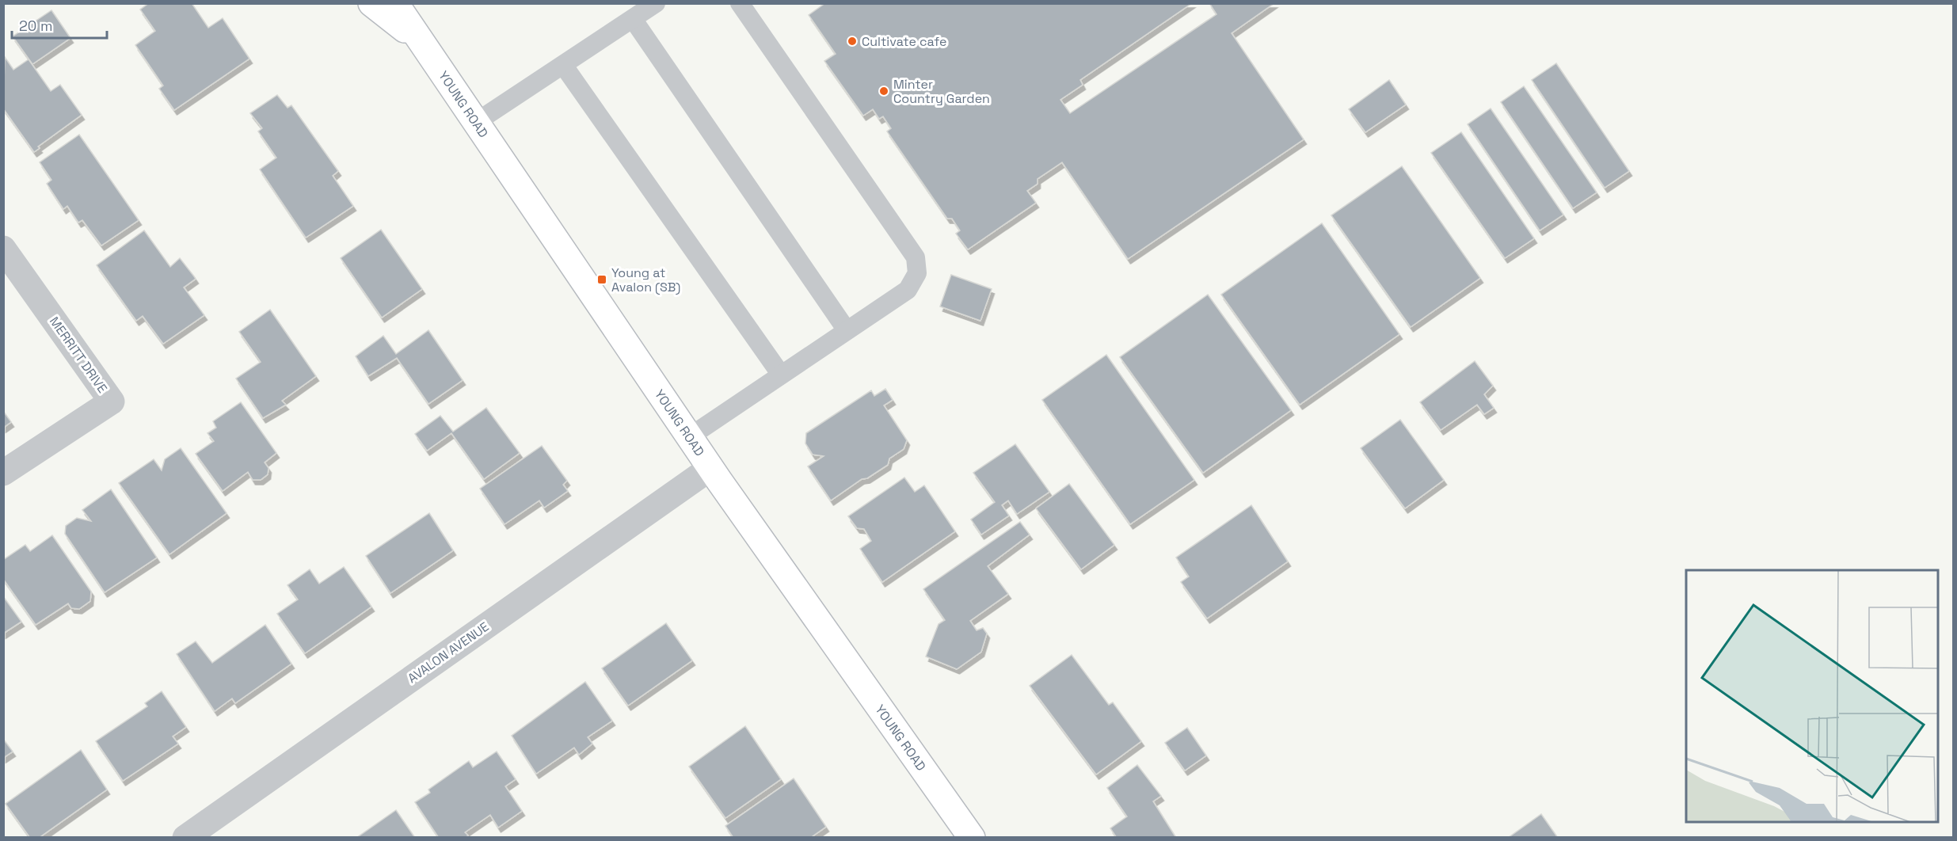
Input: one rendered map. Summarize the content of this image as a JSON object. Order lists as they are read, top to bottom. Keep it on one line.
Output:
{"streets":{"street":["YOUNG ROAD","MERRITT DRIVE","AVALON AVENUE"]},"crossings":[["YOUNG ROAD","AVALON AVENUE"]],"places":{"other":["Cultivate cafe","Minter Country Garden"],"transit":["Young at Avalon (SB)"]},"scale_bar":"20 m"}
